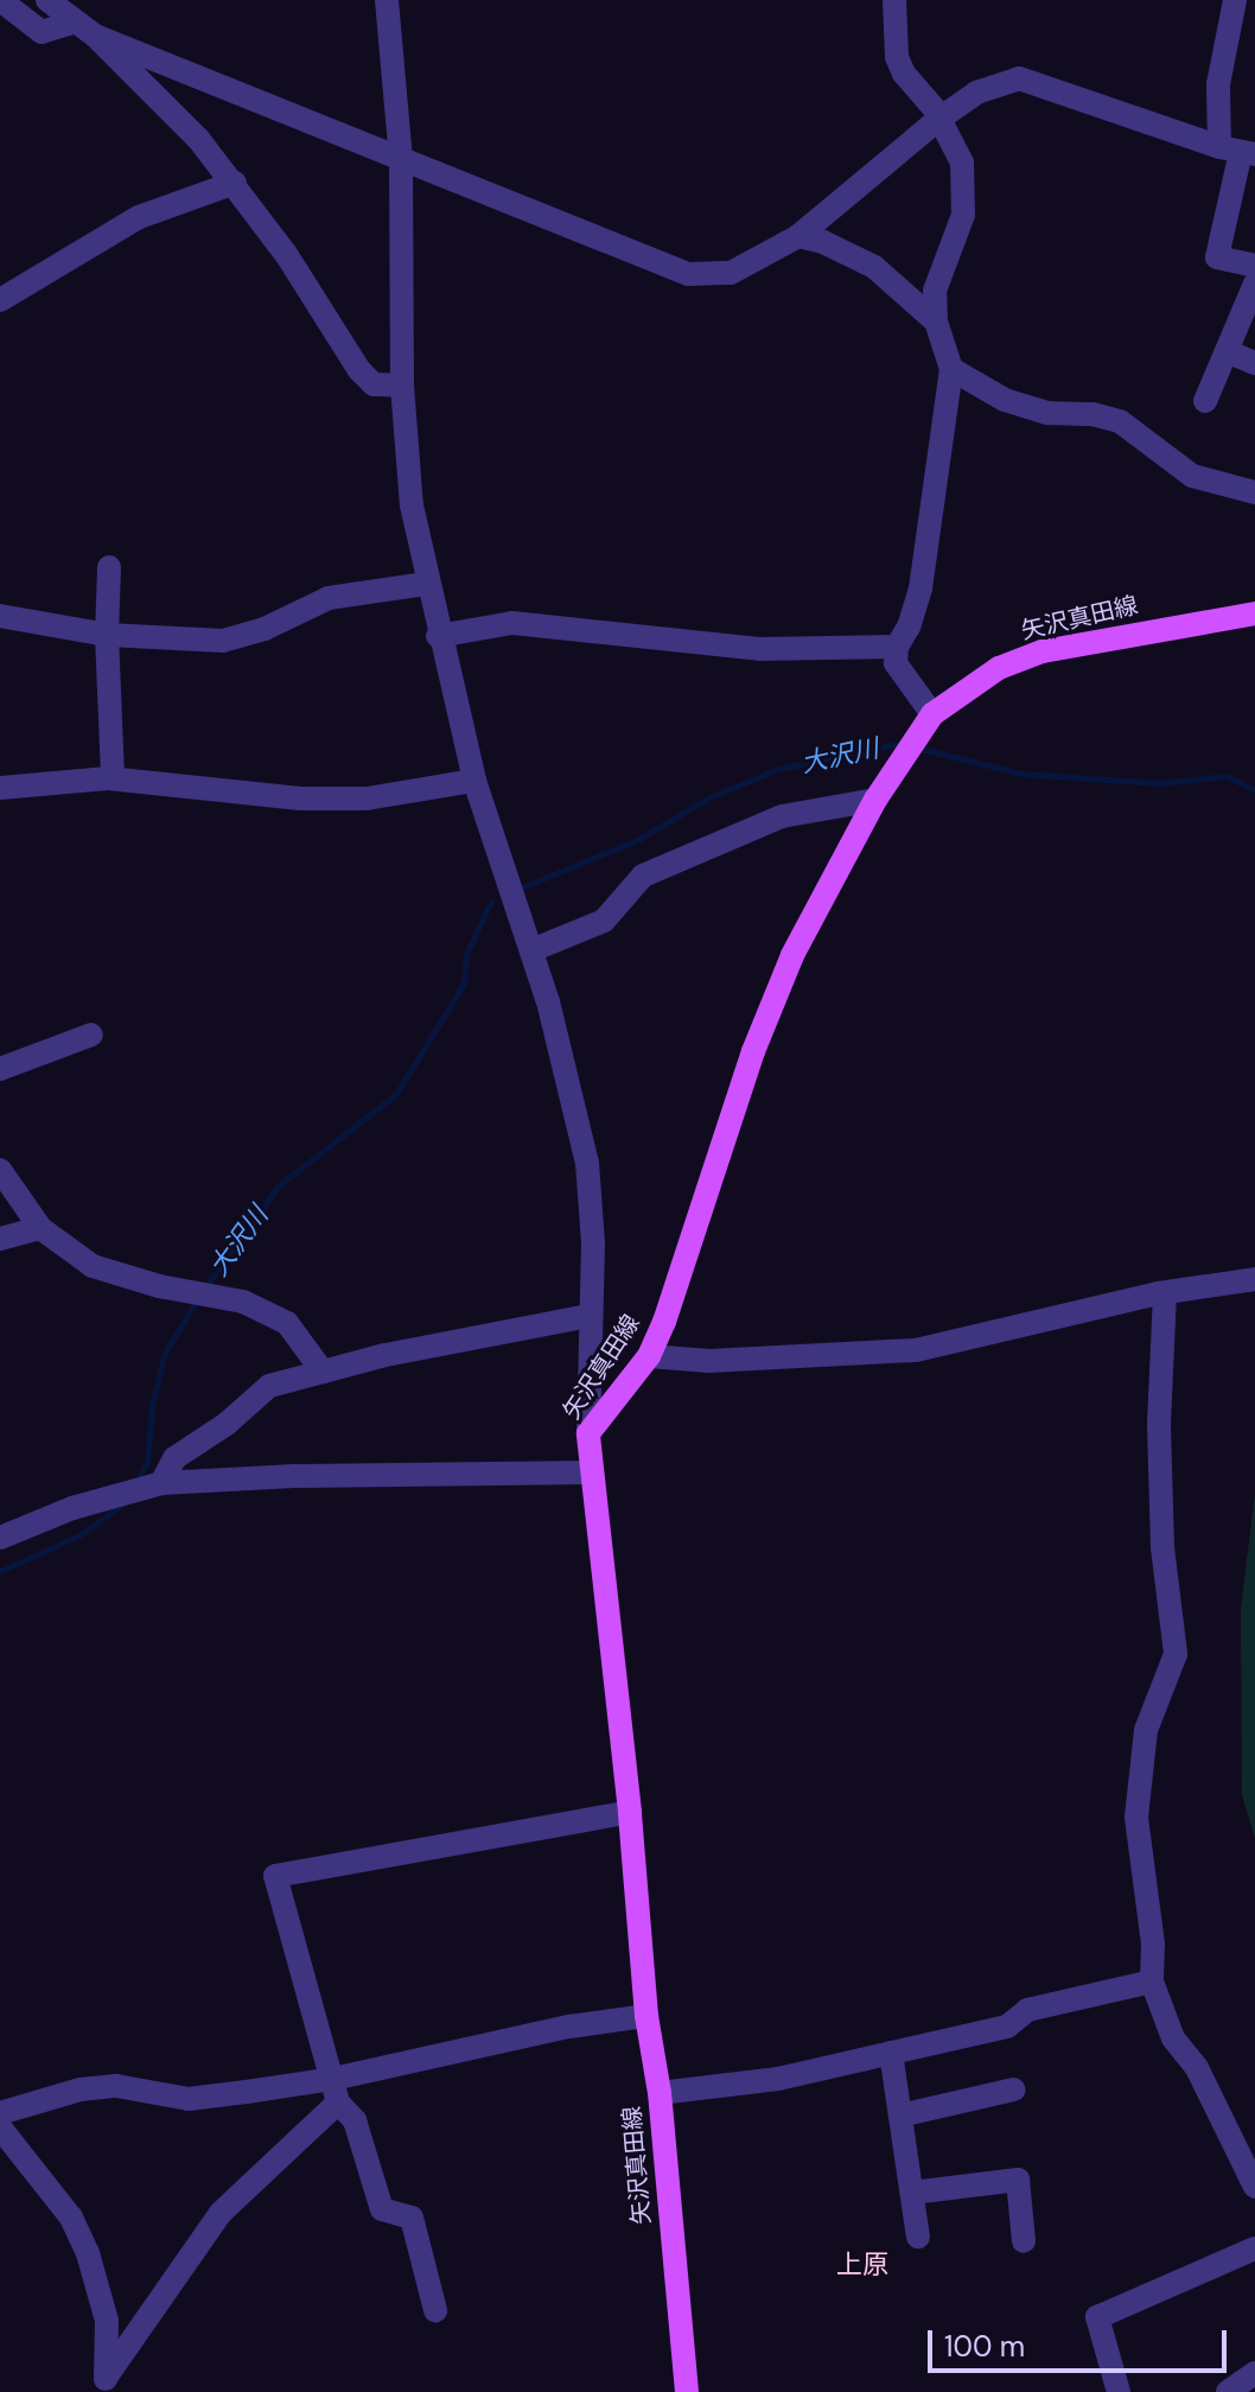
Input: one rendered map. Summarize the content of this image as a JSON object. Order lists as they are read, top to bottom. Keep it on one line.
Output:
{"streets":{"main road":["矢沢真田線"]},"districts":["上原"],"water":["大沢川"],"scale_bar":"100 m"}
